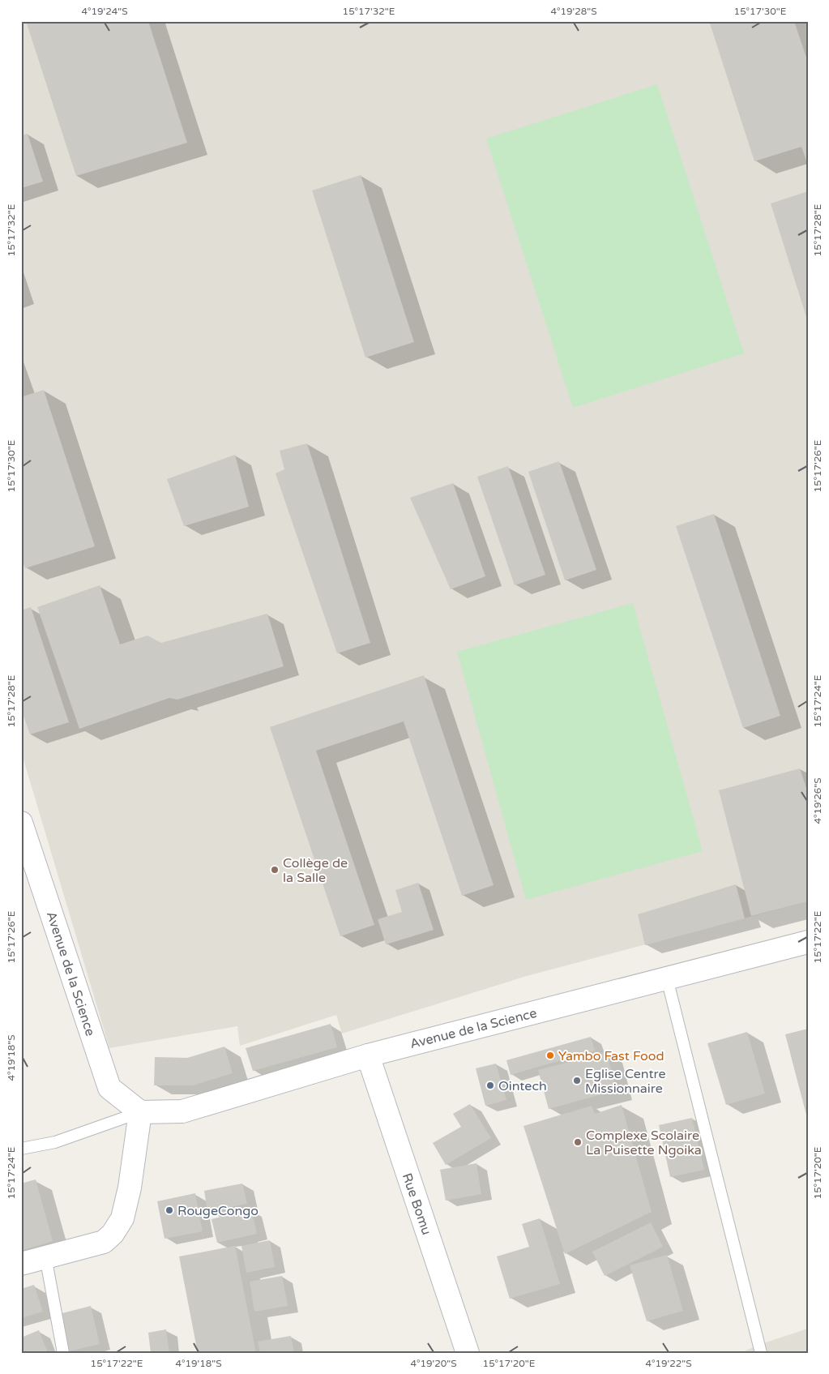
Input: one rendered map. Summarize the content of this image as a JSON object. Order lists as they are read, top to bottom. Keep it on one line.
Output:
{"streets":{"street":["Avenue de la Science","Rue Bomu"]},"crossings":[["Avenue de la Science","Rue Bomu"]],"places":["Collège de la Salle","Yambo Fast Food","Eglise Centre Missionnaire","Ointech","Complexe Scolaire La Puisette Ngoika","RougeCongo"],"coordinates":["4°19'24\"S","15°17'32\"E","4°19'28\"S","15°17'30\"E","15°17'28\"E","15°17'26\"E","15°17'24\"E","4°19'26\"S","15°17'22\"E","4°19'18\"S","15°17'20\"E","4°19'20\"S","4°19'22\"S"]}
